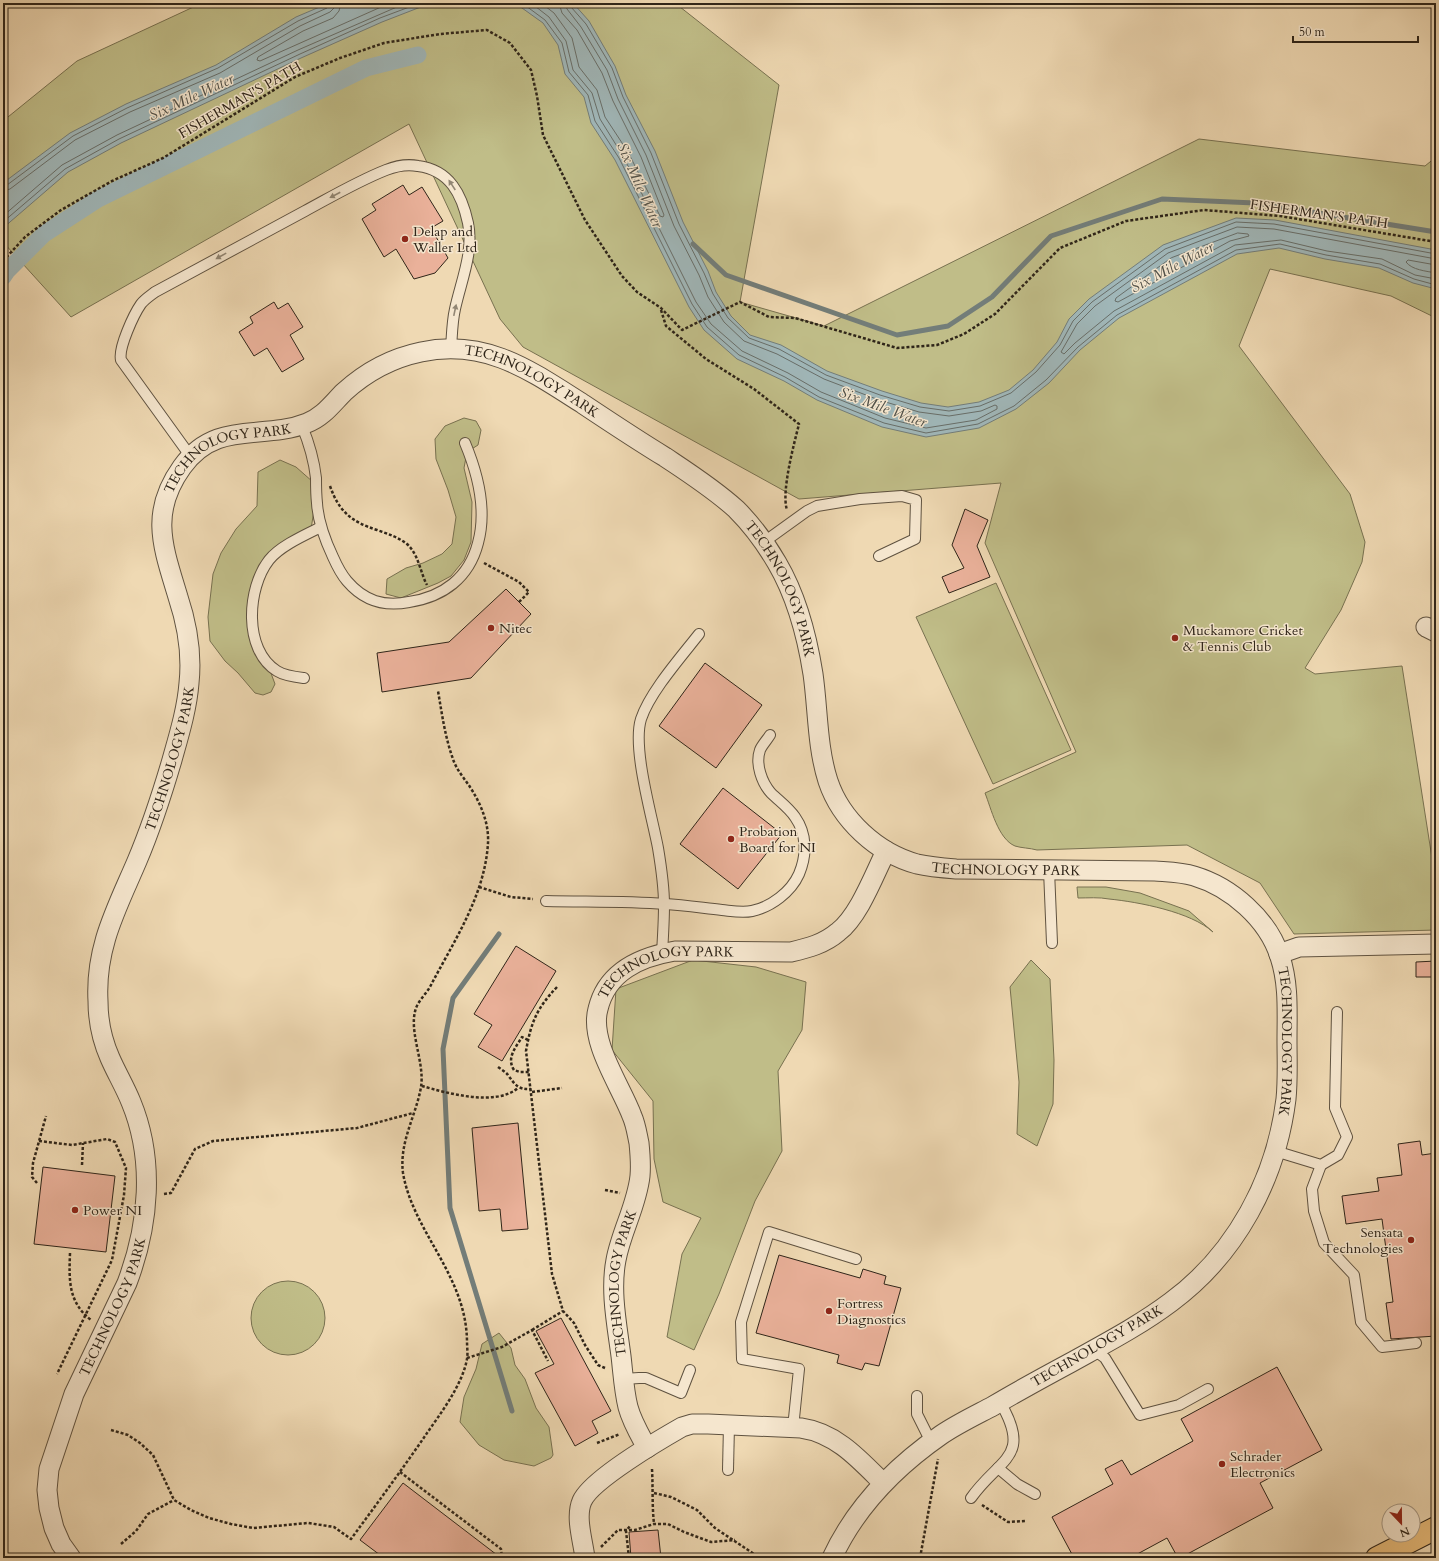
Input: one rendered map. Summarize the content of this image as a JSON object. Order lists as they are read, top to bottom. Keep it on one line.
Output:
{"streets":{"street":["TECHNOLOGY PARK"],"path":["FISHERMAN'S PATH"]},"water":["Six Mile Water"],"places":["Delap and Waller Ltd","Nitec","Muckamore Cricket & Tennis Club","Probation Board for NI","Power NI","Sensata Technologies","Fortress Diagnostics","Schrader Electronics"],"scale_bar":"50 m","north":"bottom"}
